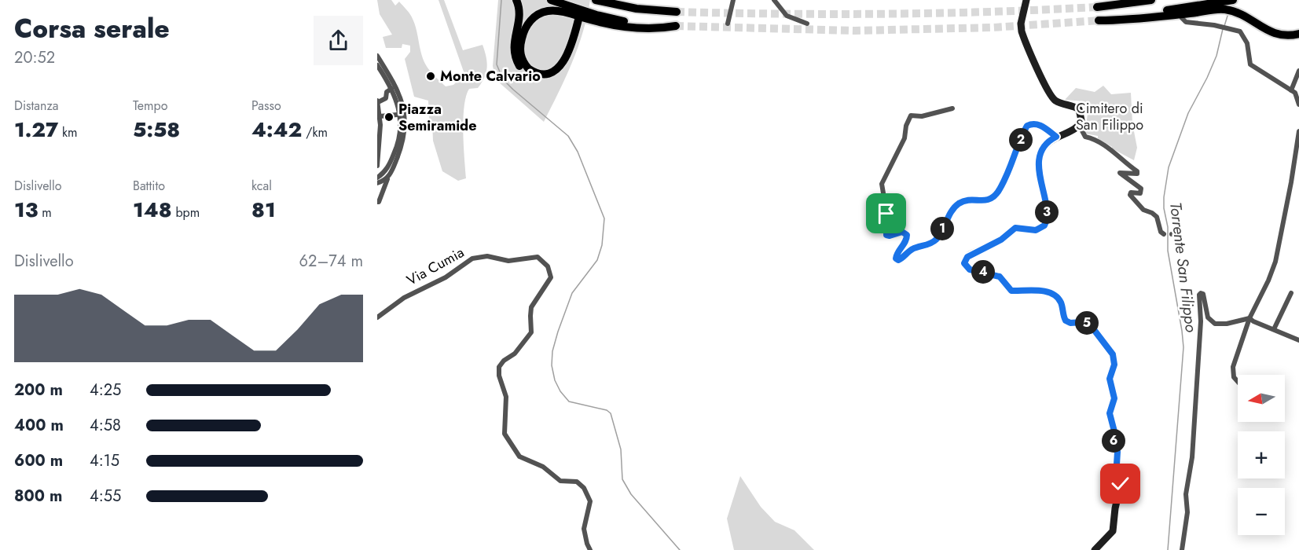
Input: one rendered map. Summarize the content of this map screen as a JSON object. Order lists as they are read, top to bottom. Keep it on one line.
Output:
{"streets":{"street":["Via Cumia"]},"water":["Torrente San Filippo"],"parks":["Cimitero di San Filippo"],"places":["Monte Calvario","Piazza Semiramide"],"north":"left","page":{"heading":["Corsa serale","20:52"],"stats":[["Distanza","1.27 km"],["Tempo","5:58"],["Passo","4:42 /km"],["Dislivello","13 m"],["Battito","148 bpm"],["kcal","81"]],"pins":["2","3","1","4","5","6"],"chart":["Dislivello","62–74 m"],"list":[{"name":"200 m","note":"4:25"},{"name":"400 m","note":"4:58"},{"name":"600 m","note":"4:15"},{"name":"800 m","note":"4:55"}],"map_buttons":["+","−"]}}
